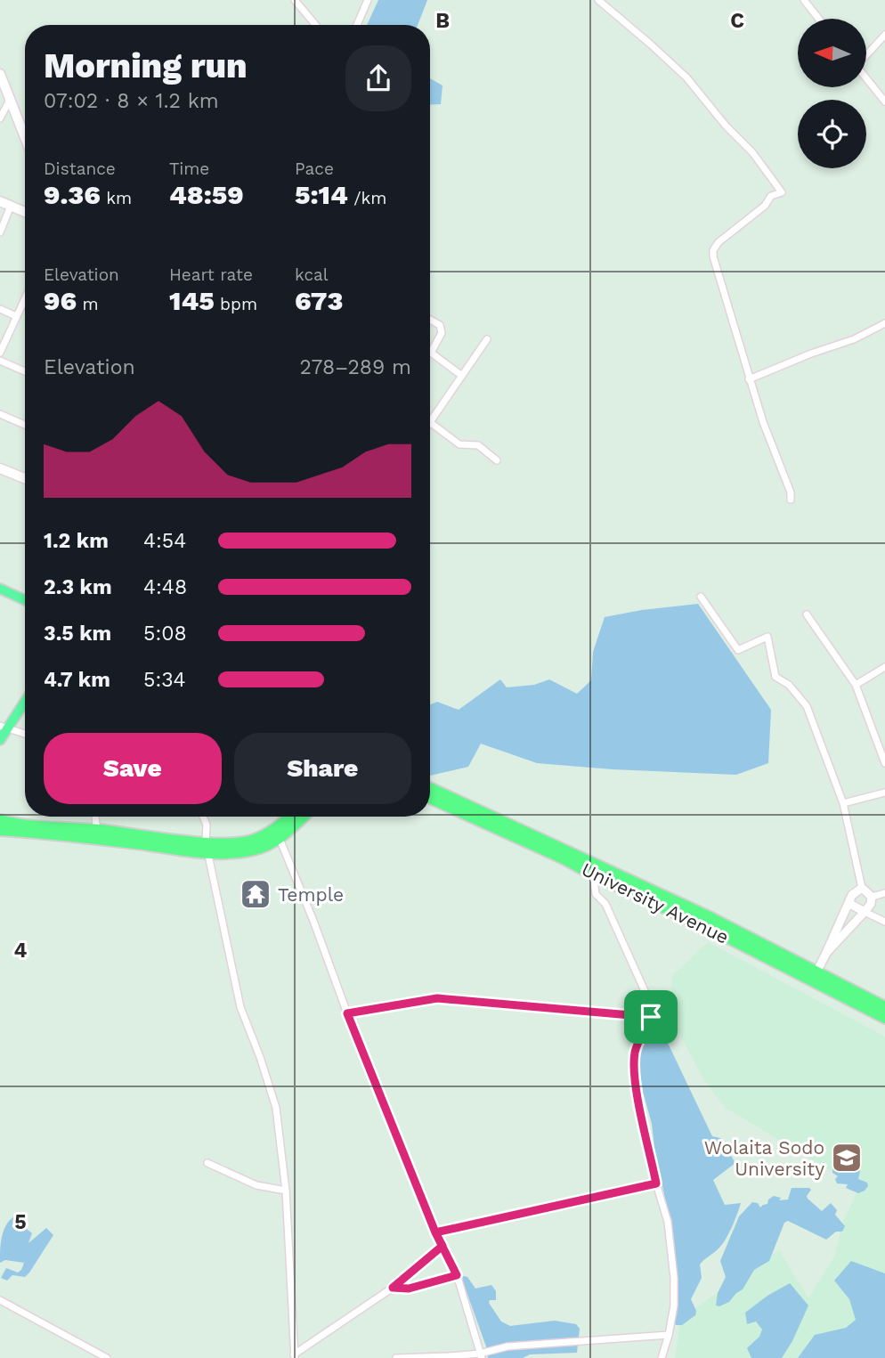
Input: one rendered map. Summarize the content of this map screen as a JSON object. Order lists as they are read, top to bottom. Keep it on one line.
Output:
{"streets":{"highway":["University Avenue"]},"places":{"temple":["Temple"],"school or university":["Wolaita Sodo University"]},"north":"left","page":{"heading":["Morning run","07:02 · 8 × 1.2 km"],"stats":[["Distance","9.36 km"],["Time","48:59"],["Pace","5:14 /km"],["Elevation","96 m"],["Heart rate","145 bpm"],["kcal","673"]],"chart":["Elevation","278–289 m"],"list":[{"name":"1.2 km","note":"4:54"},{"name":"2.3 km","note":"4:48"},{"name":"3.5 km","note":"5:08"},{"name":"4.7 km","note":"5:34"}],"buttons":["Save","Share"]},"grid":{"columns":["B","C"],"rows":["4","5"]}}
